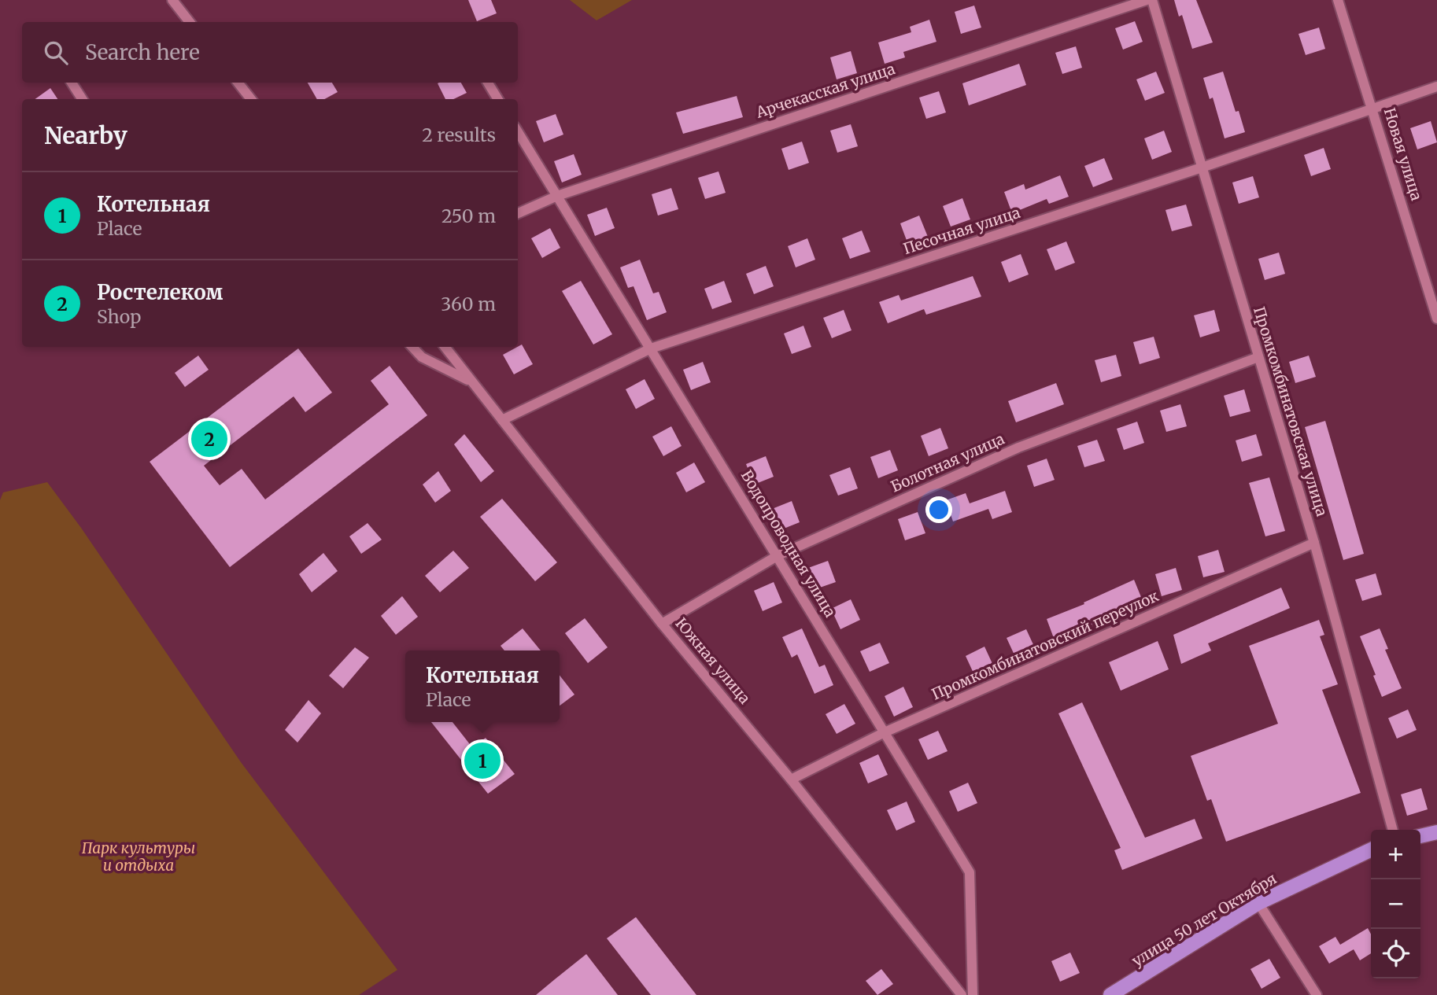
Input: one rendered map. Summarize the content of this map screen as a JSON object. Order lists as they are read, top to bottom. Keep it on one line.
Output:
{"streets":{"main road":["улица 50 лет Октября"],"street":["Арчекасская улица","Новая улица","Песочная улица","Промкомбинатовская улица","Болотная улица","Водопроводная улица","Промкомбинатовский переулок","Южная улица"]},"crossings":[["Арчекасская улица","Водопроводная улица"],["Новая улица","Песочная улица"],["Песочная улица","Промкомбинатовская улица"],["Песочная улица","Водопроводная улица"],["Песочная улица","Южная улица"],["Промкомбинатовская улица","Болотная улица"],["Промкомбинатовская улица","Промкомбинатовский переулок"],["Болотная улица","Водопроводная улица"],["Болотная улица","Южная улица"],["Водопроводная улица","Промкомбинатовский переулок"],["Промкомбинатовский переулок","Южная улица"]],"parks":["Парк культуры и отдыха"],"page":{"search":"Search here","heading":["Nearby","2 results"],"list":[{"mark":"1","name":"Котельная","note":"Place","value":"250 m"},{"mark":"2","name":"Ростелеком","note":"Shop","value":"360 m"}],"pins":["2","1"],"popup":["Котельная","Place"],"map_buttons":["+","−"]}}
